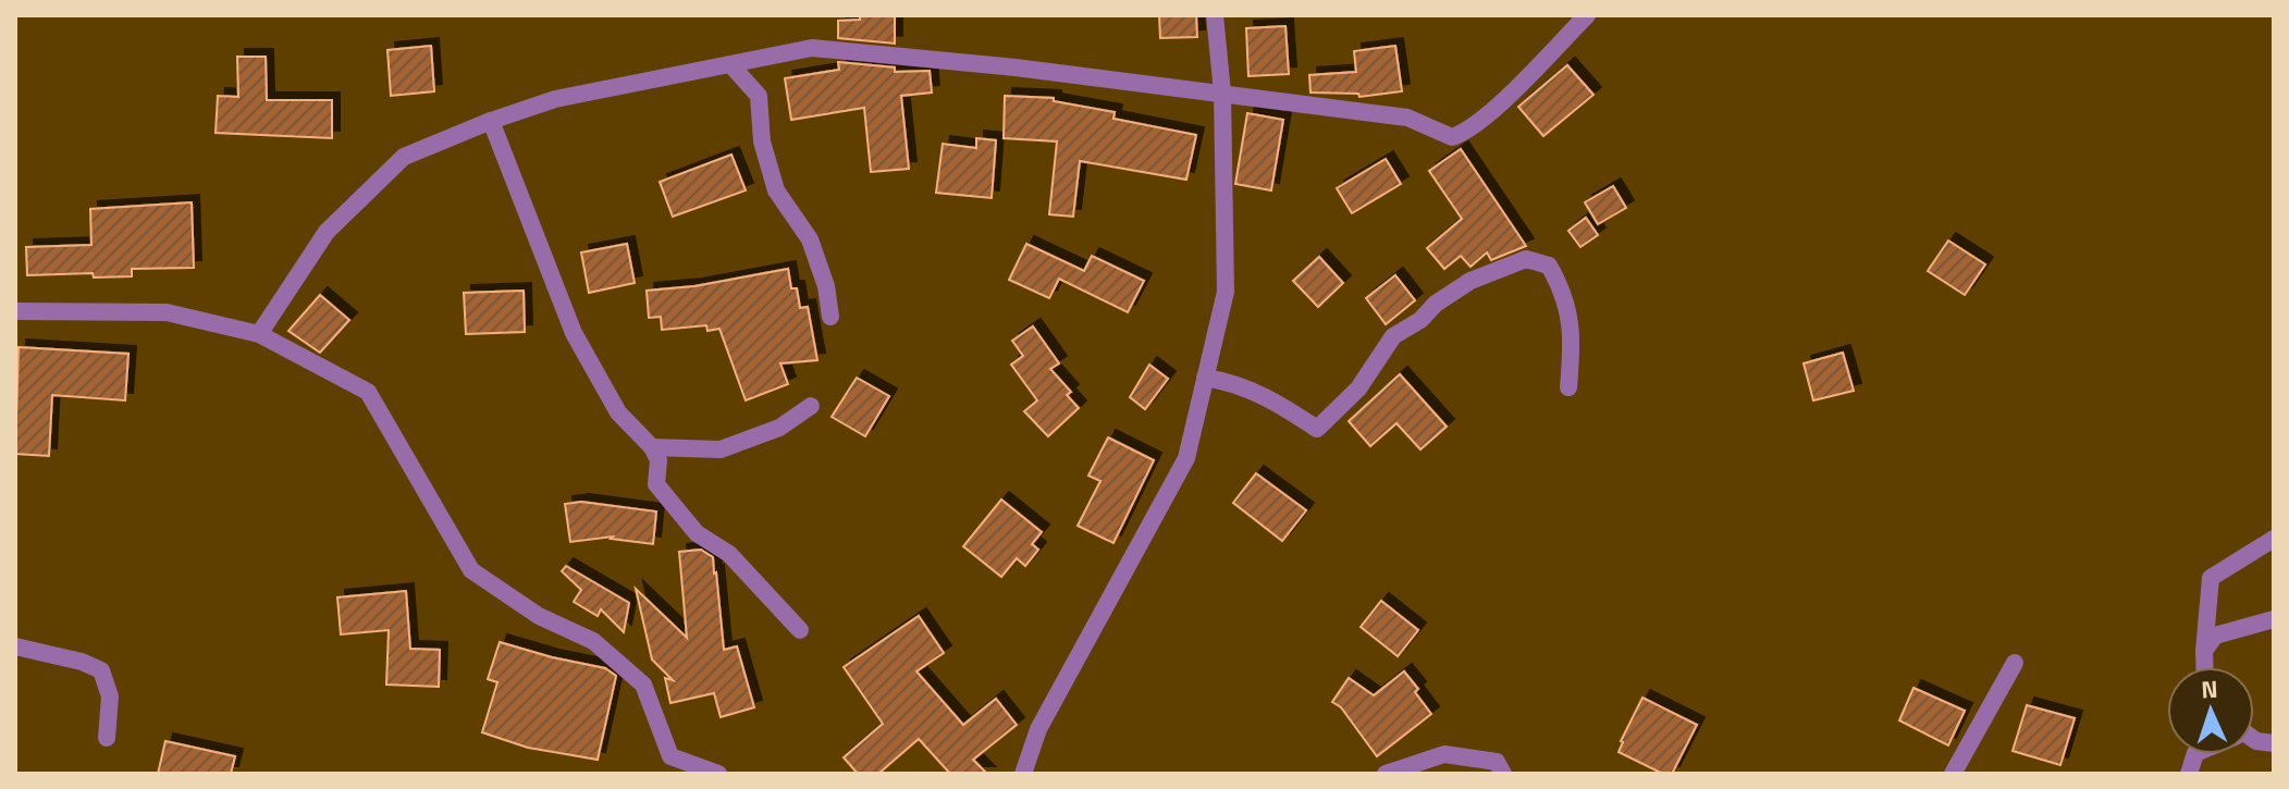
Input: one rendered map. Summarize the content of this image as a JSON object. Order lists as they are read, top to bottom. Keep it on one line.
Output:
{"north":"top"}
